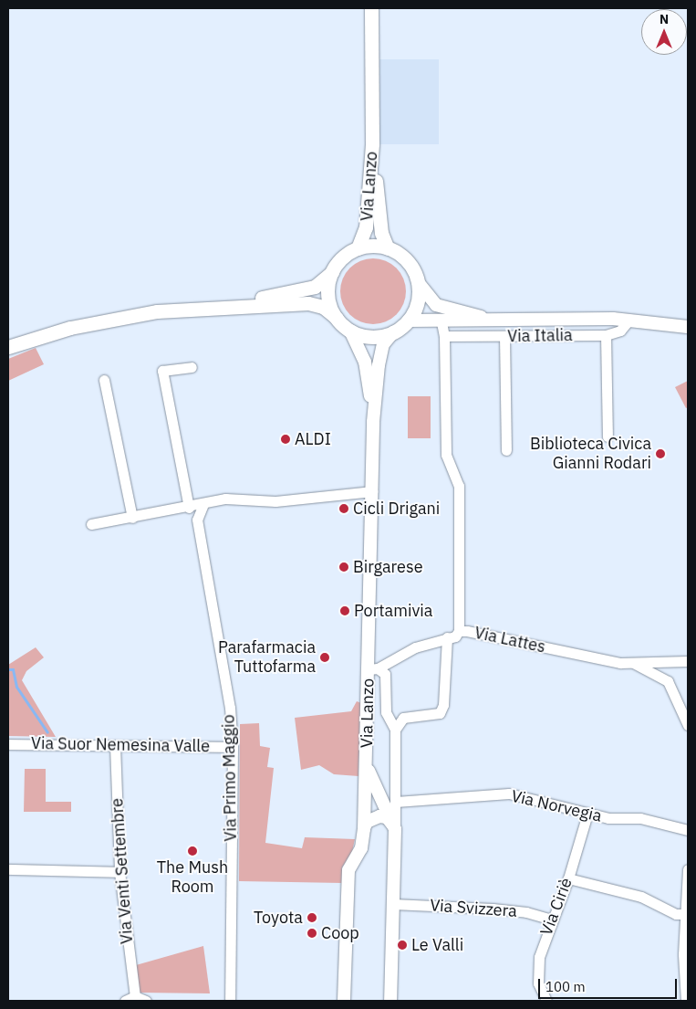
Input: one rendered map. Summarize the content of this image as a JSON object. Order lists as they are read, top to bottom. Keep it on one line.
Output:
{"streets":{"main road":["Via Lanzo"],"street":["Via Italia","Via Lattes","Via Suor Nemesina Valle","Via Primo Maggio","Via Norvegia","Via Venti Settembre","Via Ciriè","Via Svizzera"]},"crossings":[["Via Lanzo","Via Italia"],["Via Lanzo","Via Lattes"],["Via Suor Nemesina Valle","Via Primo Maggio"],["Via Suor Nemesina Valle","Via Venti Settembre"],["Via Norvegia","Via Ciriè"],["Via Ciriè","Via Svizzera"]],"places":["ALDI","Biblioteca Civica Gianni Rodari","Cicli Drigani","Birgarese","Portamivia","Parafarmacia Tuttofarma","The Mush Room","Toyota","Coop","Le Valli"],"scale_bar":"100 m","north":"top"}
